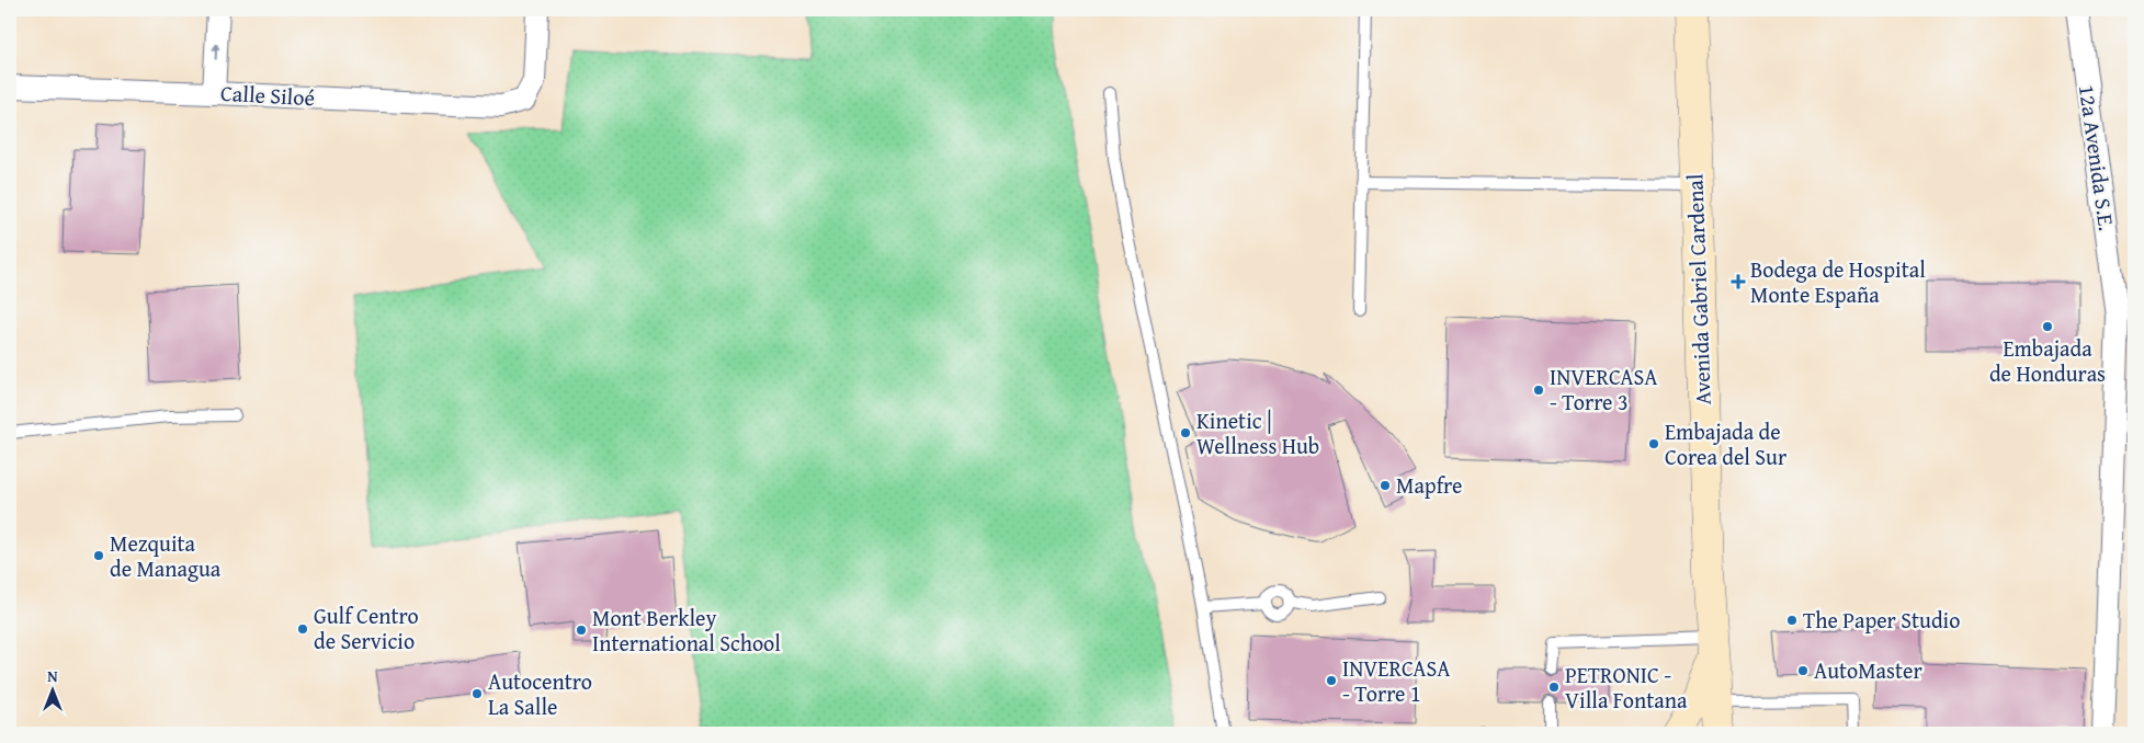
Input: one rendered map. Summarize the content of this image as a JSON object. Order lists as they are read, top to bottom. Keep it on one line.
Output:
{"streets":{"street":["Calle Siloé","12a Avenida S.E.","Avenida Gabriel Cardenal"]},"places":{"health":["Bodega de Hospital Monte España"],"other":["Embajada de Honduras","INVERCASA - Torre 3","Kinetic | Wellness Hub","Embajada de Corea del Sur","Mapfre","Mezquita de Managua","The Paper Studio","Gulf Centro de Servicio","Mont Berkley International School","AutoMaster","INVERCASA - Torre 1","PETRONIC - Villa Fontana","Autocentro La Salle"]},"north":"top"}
